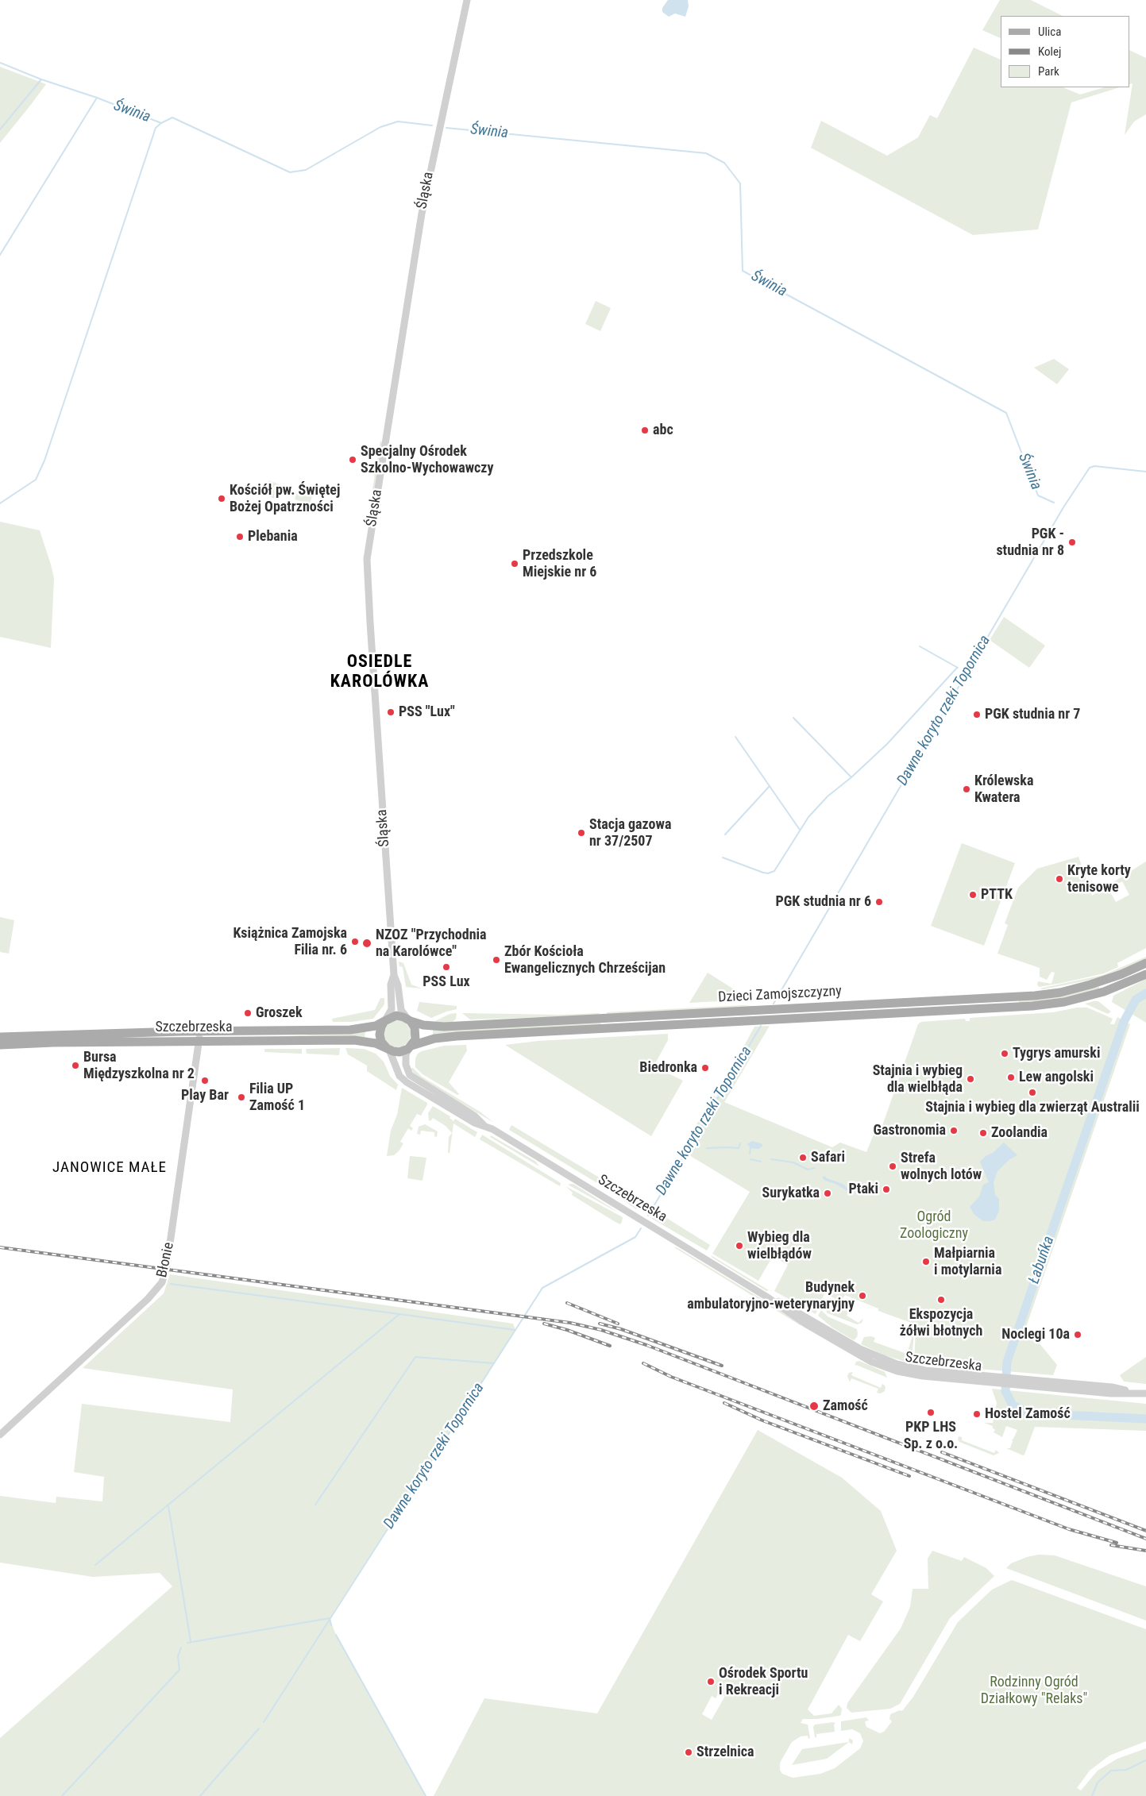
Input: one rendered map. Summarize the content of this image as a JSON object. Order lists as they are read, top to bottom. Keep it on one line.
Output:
{"streets":{"main road":["Dzieci Zamojszczyzny","Szczebrzeska"],"street":["Śląska","Błonie"]},"crossings":[["Śląska","Dzieci Zamojszczyzny"],["Śląska","Szczebrzeska"],["Dzieci Zamojszczyzny","Szczebrzeska"],["Szczebrzeska","Błonie"]],"districts":["OSIEDLE KAROLÓWKA","JANOWICE MAŁE"],"water":["Świnia","Dawne koryto rzeki Topornica","Łabuńka"],"parks":["Ogród Zoologiczny","Rodzinny Ogród Działkowy \"Relaks\""],"places":["abc","Specjalny Ośrodek Szkolno-Wychowawczy","Kościół pw. Świętej Bożej Opatrzności","Plebania","PGK - studnia nr 8","Przedszkole Miejskie nr 6","PSS \"Lux\"","PGK studnia nr 7","Królewska Kwatera","Stacja gazowa nr 37/2507","Kryte korty tenisowe","PTTK","PGK studnia nr 6","Książnica Zamojska Filia nr. 6","NZOZ \"Przychodnia na Karolówce\"","Zbór Kościoła Ewangelicznych Chrześcijan","PSS Lux","Groszek","Tygrys amurski","Bursa Międzyszkolna nr 2","Biedronka","Lew angolski","Stajnia i wybieg dla wielbłąda","Play Bar","Stajnia i wybieg dla zwierząt Australii","Filia UP Zamość 1","Gastronomia","Zoolandia","Safari","Strefa wolnych lotów","Ptaki","Surykatka","Wybieg dla wielbłądów","Małpiarnia i motylarnia","Budynek ambulatoryjno-weterynaryjny","Ekspozycja żółwi błotnych","Noclegi 10a","Zamość","PKP LHS Sp. z o.o.","Hostel Zamość","Ośrodek Sportu i Rekreacji","Strzelnica"],"legend":["Ulica","Kolej","Park"]}
